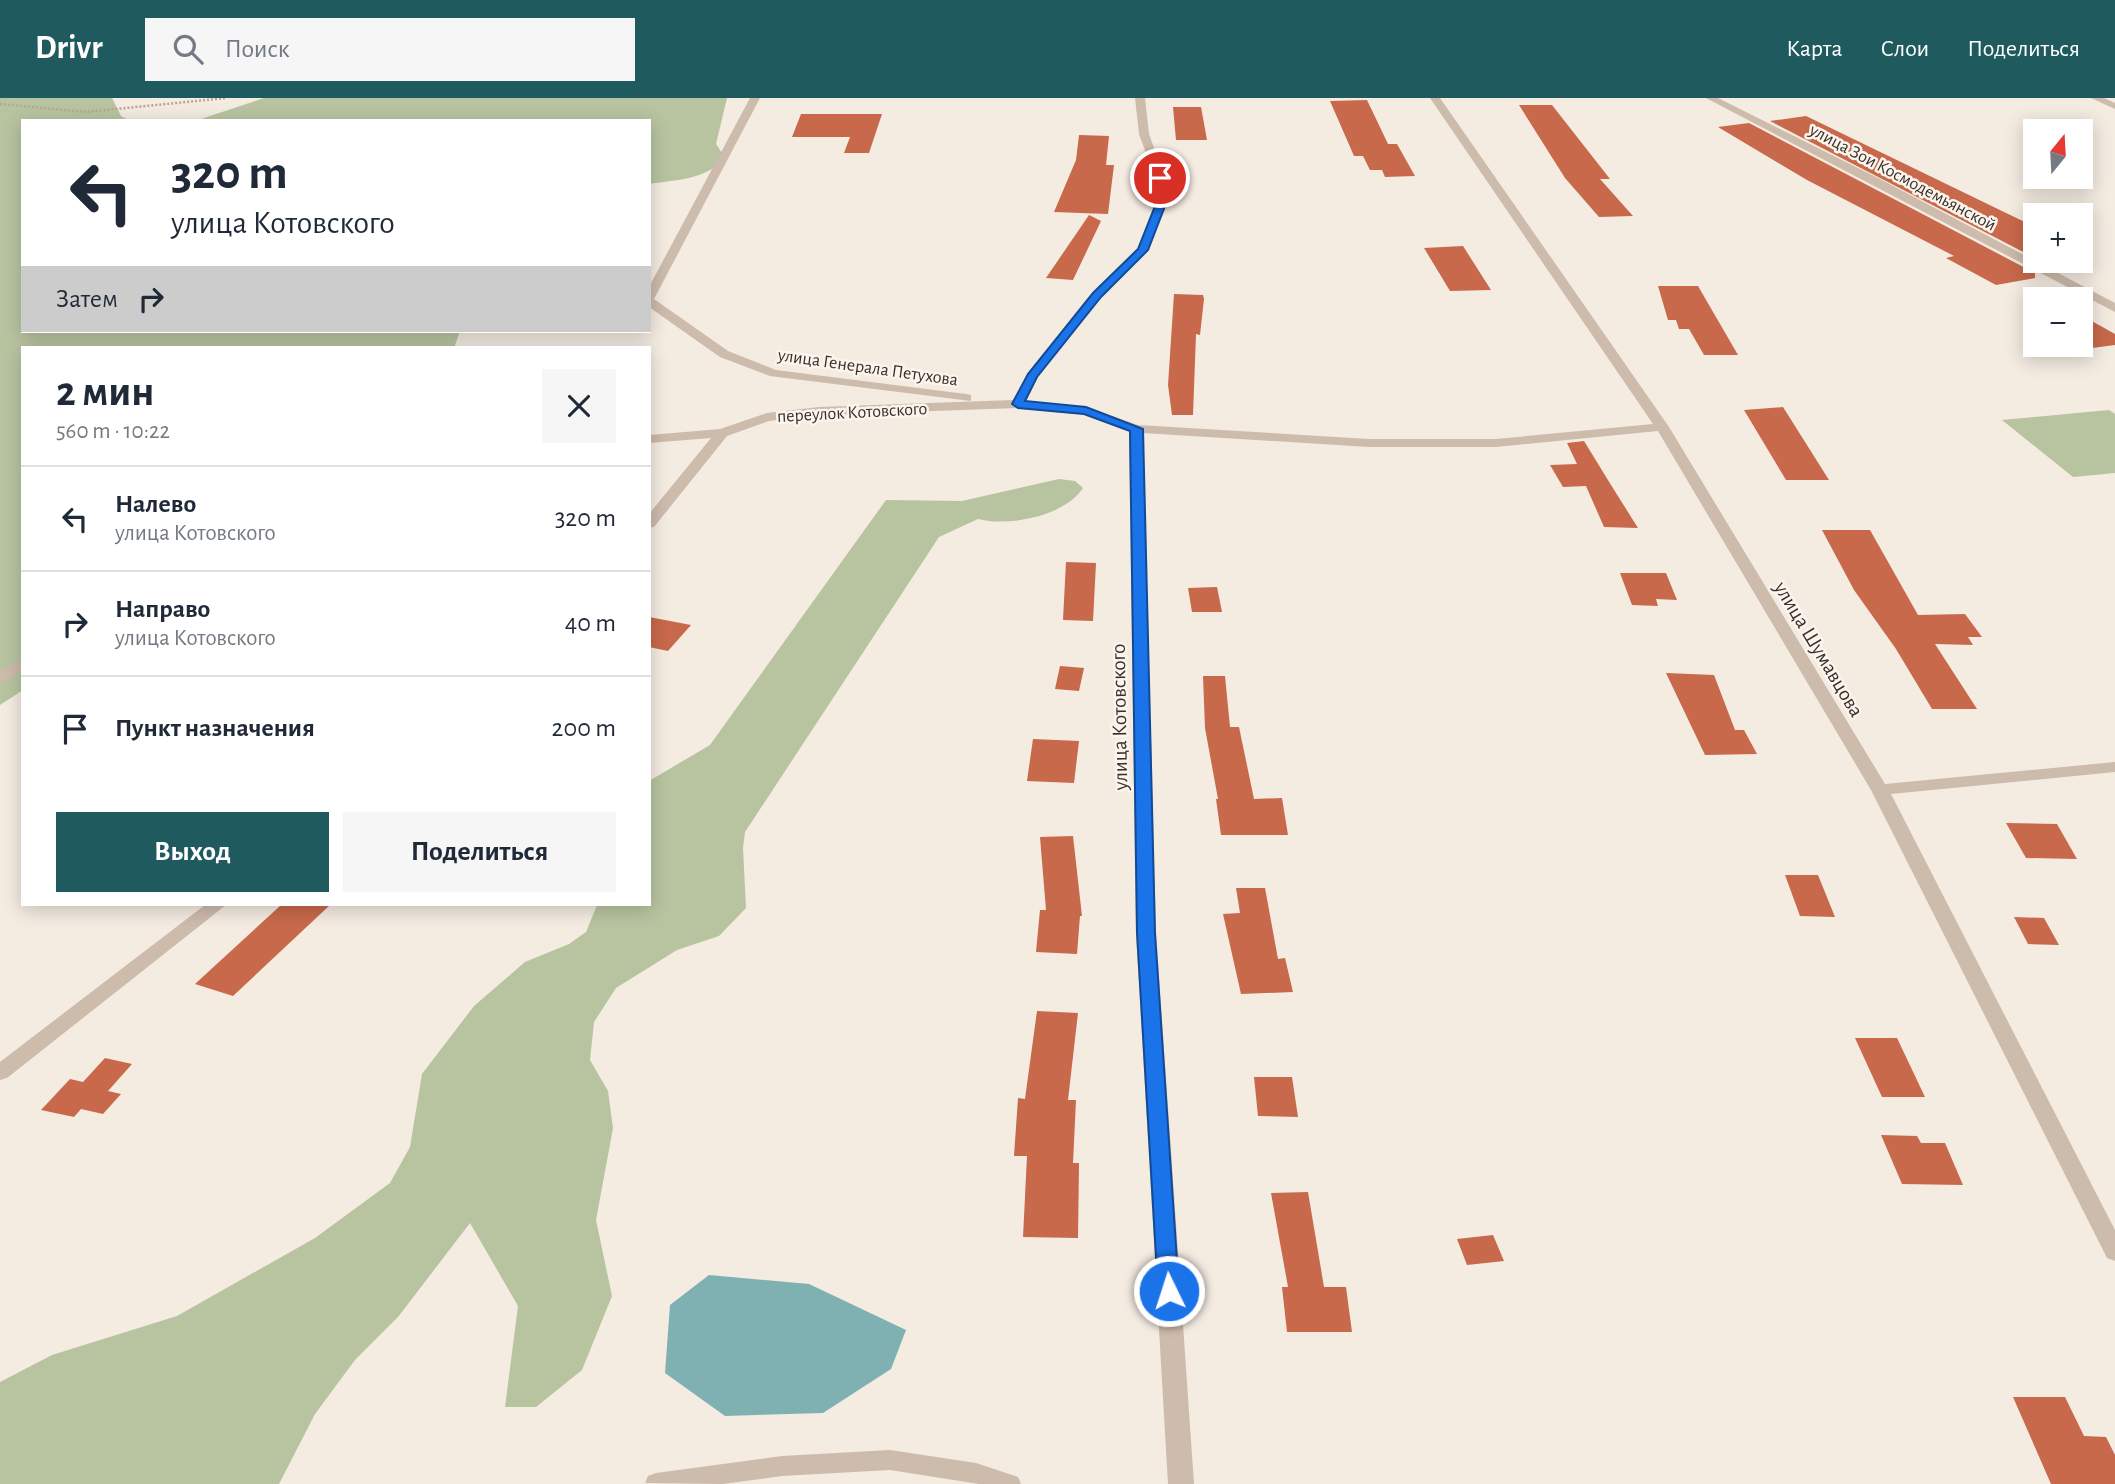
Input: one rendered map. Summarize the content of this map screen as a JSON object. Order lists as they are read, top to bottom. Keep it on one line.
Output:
{"streets":{"street":["улица Зои Космодемьянской","улица Генерала Петухова","переулок Котовского","улица Шумавцова","улица Котовского"]},"crossings":[["улица Генерала Петухова","переулок Котовского"]],"north":"top","page":{"header":"Drivr","search":"Поиск","nav":["Карта","Слои","Поделиться"],"map_buttons":["+","−"],"turn":["320 m","улица Котовского"],"then":"Затем","heading":["2 мин","560 m · 10:22"],"list":[{"name":"Налево","note":"улица Котовского","value":"320 m"},{"name":"Направо","note":"улица Котовского","value":"40 m"},{"name":"Пункт назначения","value":"200 m"}],"buttons":["Выход","Поделиться"]}}
